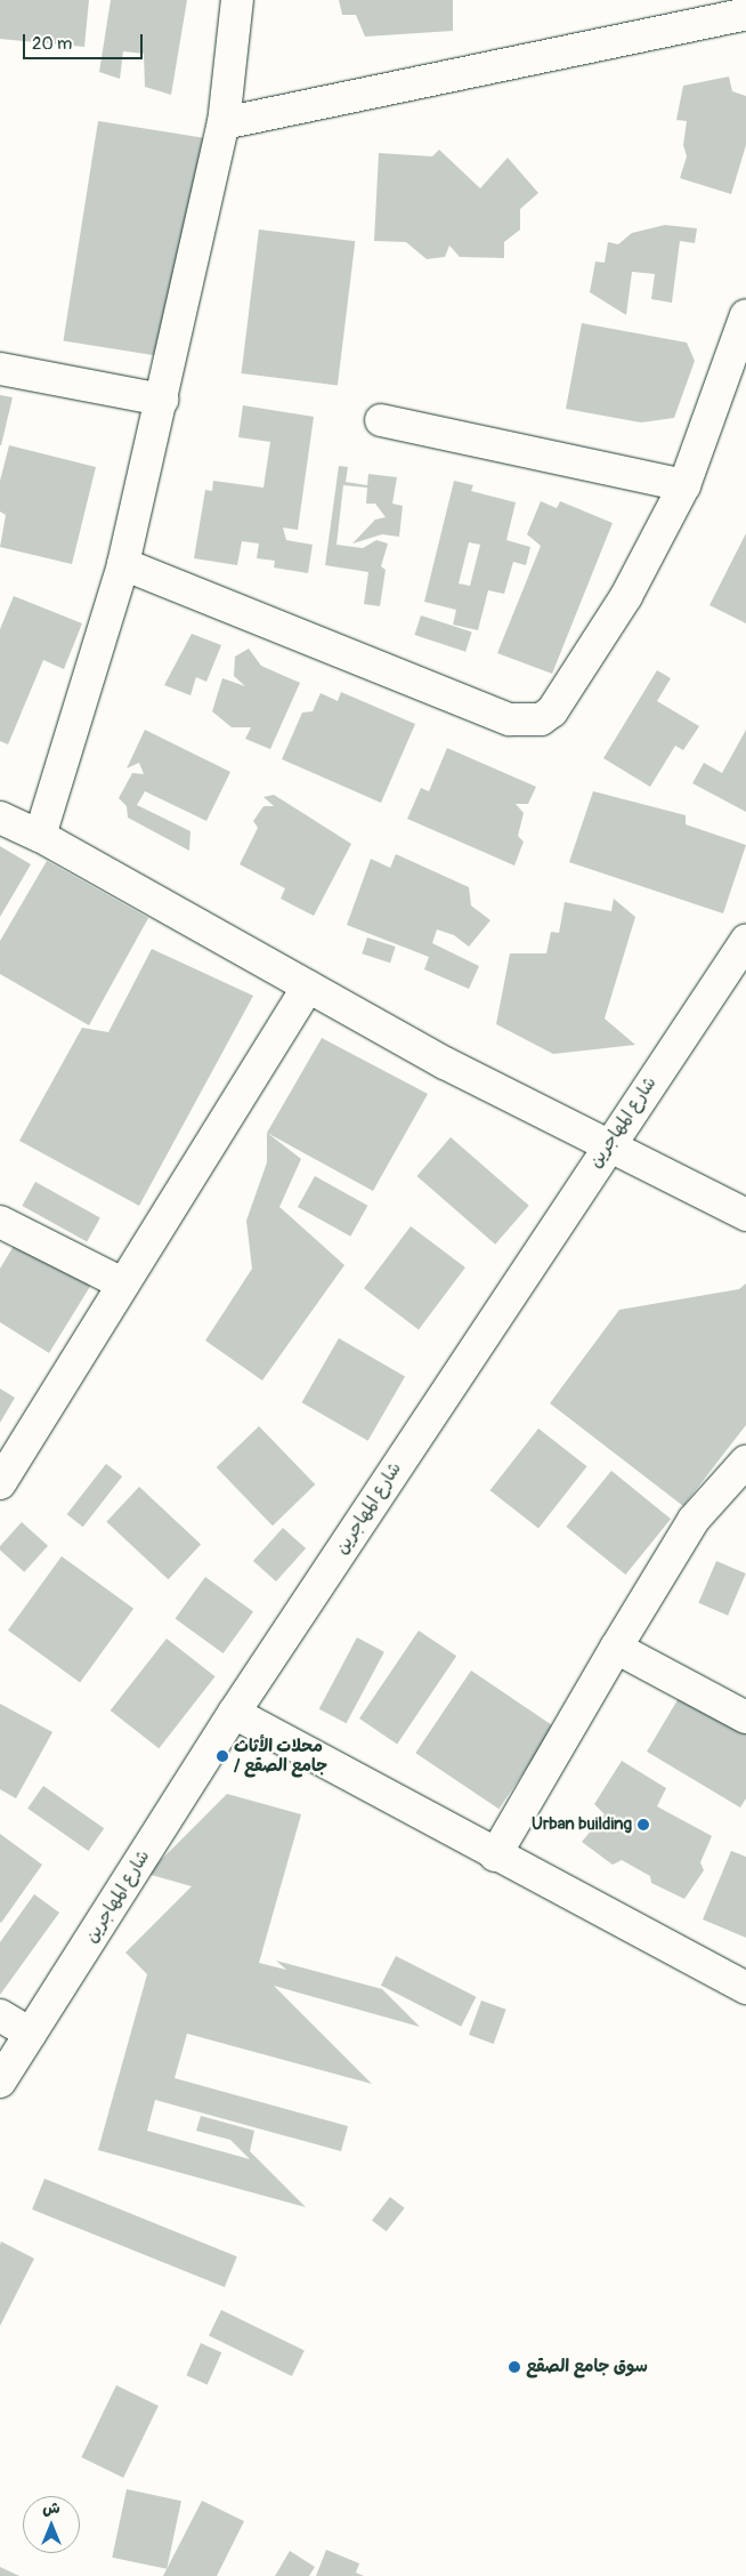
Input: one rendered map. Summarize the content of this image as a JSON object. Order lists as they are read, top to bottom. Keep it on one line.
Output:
{"streets":{"street":["شارع المهاجرين"]},"places":["محلات الأثاث / جامع الصقع","Urban building","سوق جامع الصقع"],"scale_bar":"20 m","north":"top"}
